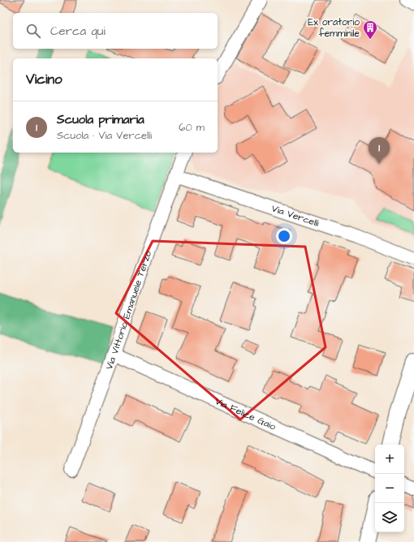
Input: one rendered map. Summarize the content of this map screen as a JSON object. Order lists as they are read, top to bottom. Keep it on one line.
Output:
{"streets":{"street":["Via Vercelli","Via Vittorio Emanuele Terzo","Via Felice Gaio"]},"crossings":[["Via Vercelli","Via Vittorio Emanuele Terzo"],["Via Vittorio Emanuele Terzo","Via Felice Gaio"]],"places":{"building":["Ex oratorio femminile"]},"page":{"search":"Cerca qui","heading":"Vicino","list":[{"mark":"1","name":"Scuola primaria","note":"Scuola · Via Vercelli","value":"60 m"}],"pins":"1","map_buttons":["+","−"]}}
